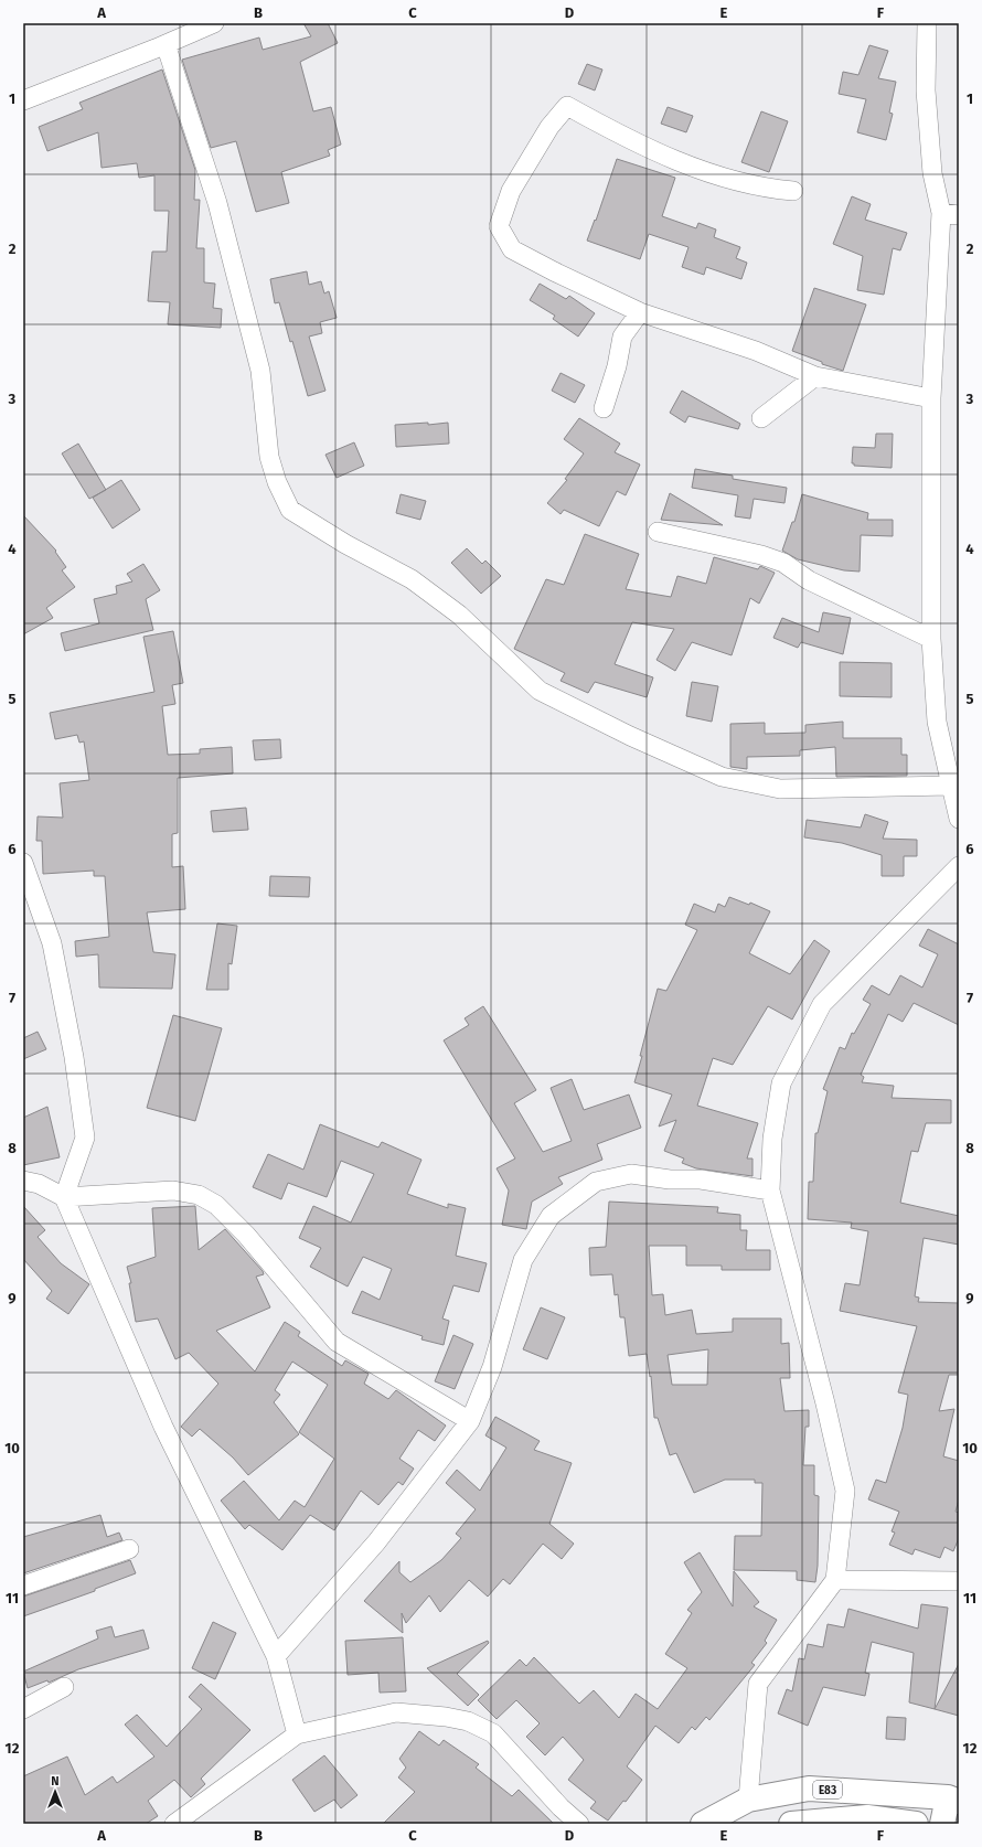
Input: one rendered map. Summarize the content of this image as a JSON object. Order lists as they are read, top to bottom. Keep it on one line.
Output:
{"streets":{"main road":["E83"]},"north":"top","grid":{"columns":["A","B","C","D","E","F"],"rows":["1","2","3","4","5","6","7","8","9","10","11","12"]}}
